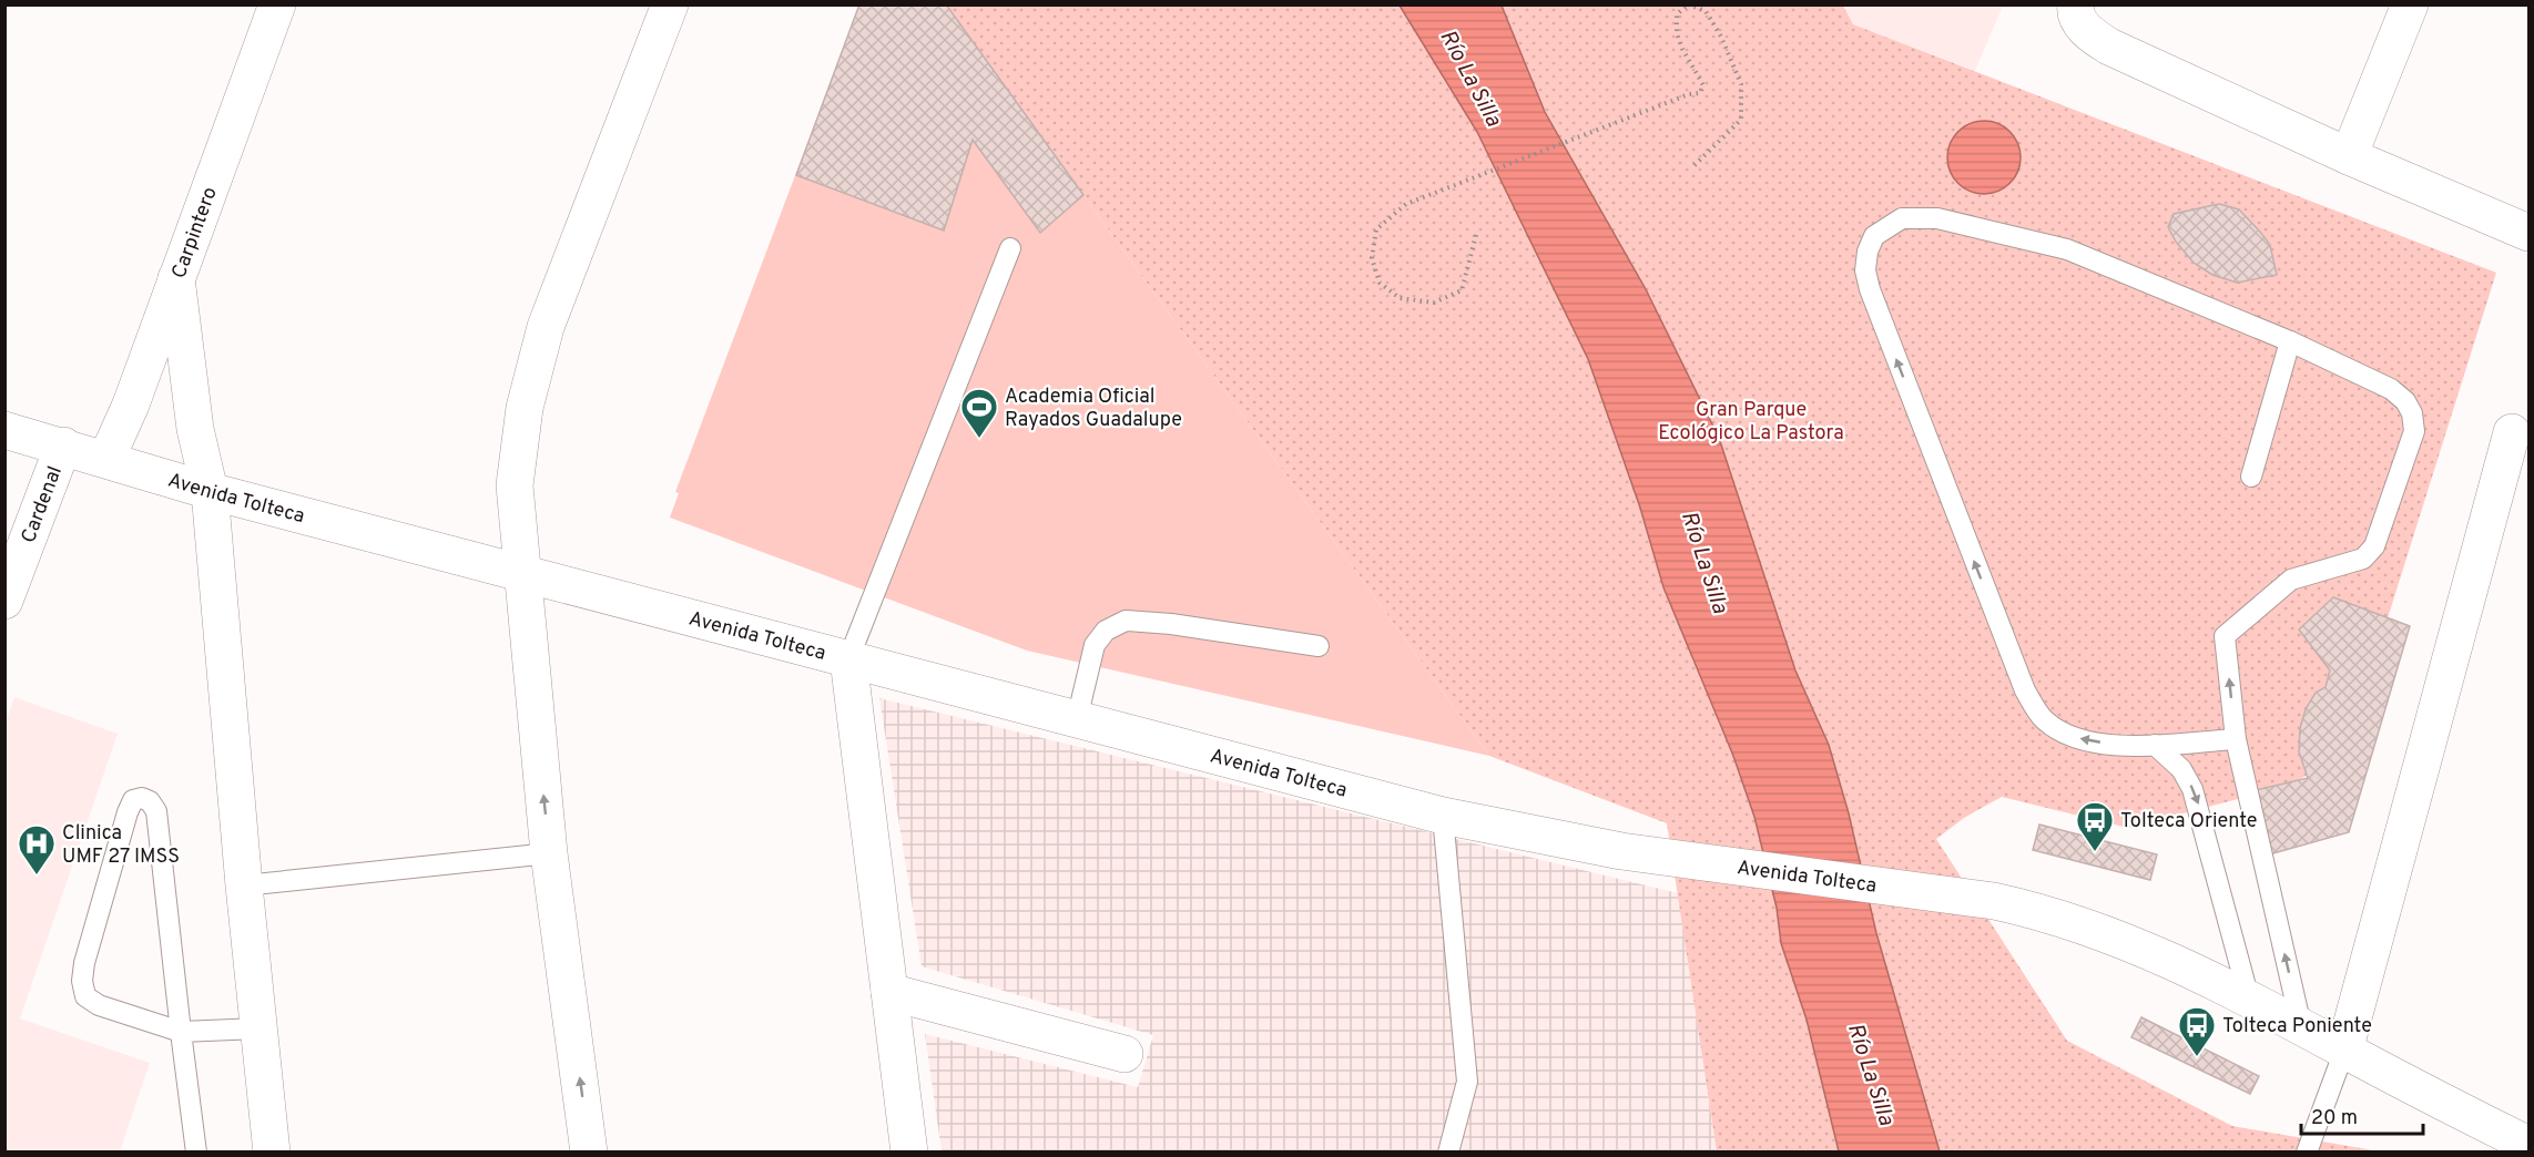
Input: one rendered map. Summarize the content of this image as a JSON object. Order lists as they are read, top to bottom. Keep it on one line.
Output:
{"streets":{"street":["Carpintero","Avenida Tolteca","Cardenal"]},"crossings":[["Carpintero","Avenida Tolteca"],["Avenida Tolteca","Cardenal"]],"water":["Río La Silla"],"parks":["Gran Parque Ecológico La Pastora"],"places":{"sports":["Academia Oficial Rayados Guadalupe"],"bus stop":["Tolteca Oriente","Tolteca Poniente"],"hospital":["Clinica UMF 27 IMSS"]},"scale_bar":"20 m"}
